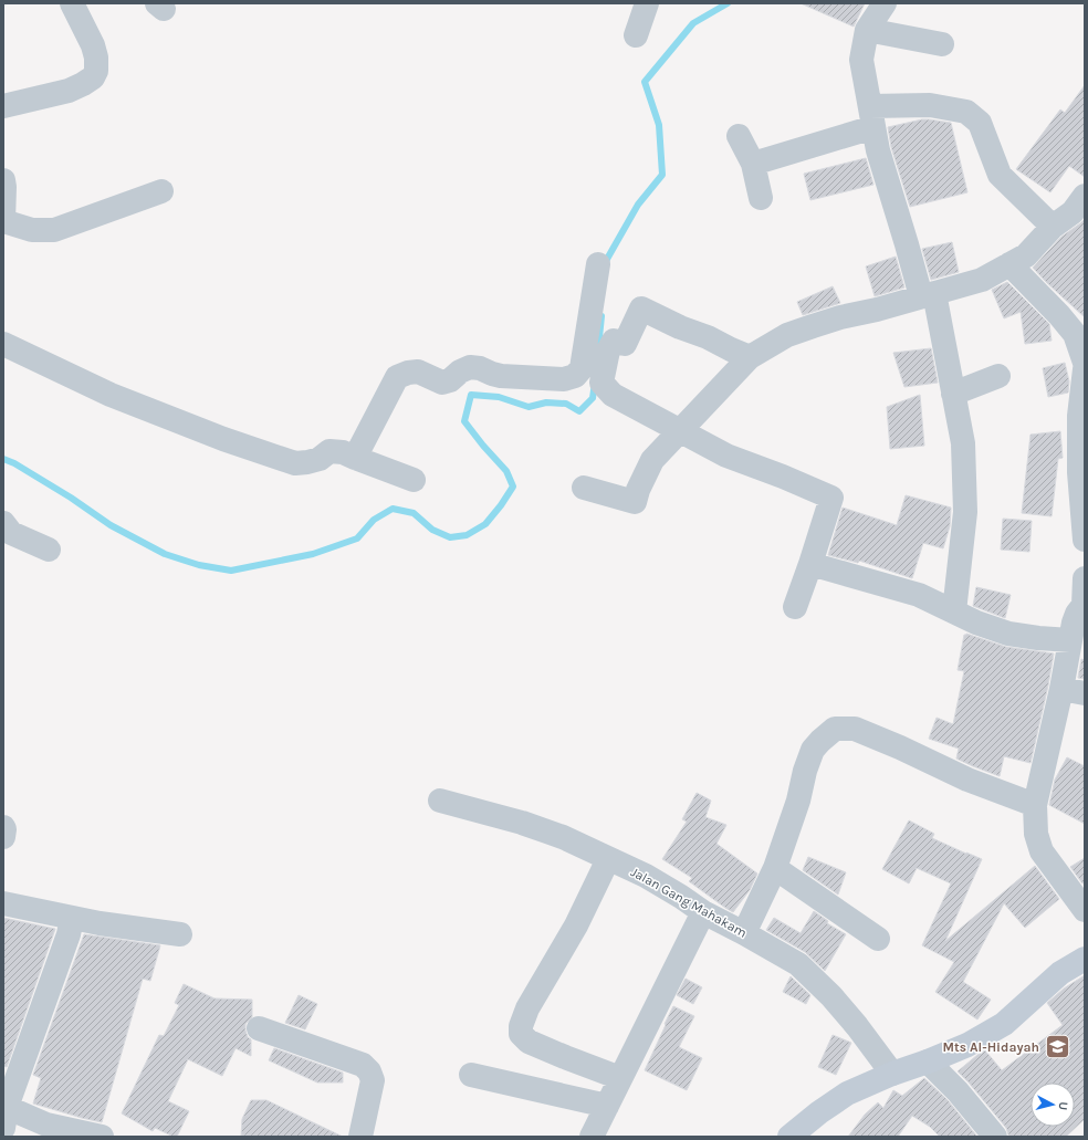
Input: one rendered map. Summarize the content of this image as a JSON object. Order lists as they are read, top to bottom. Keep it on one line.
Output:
{"streets":{"street":["Jalan Gang Mahakam"]},"places":{"school or university":["Mts Al-Hidayah"]},"north":"right"}
